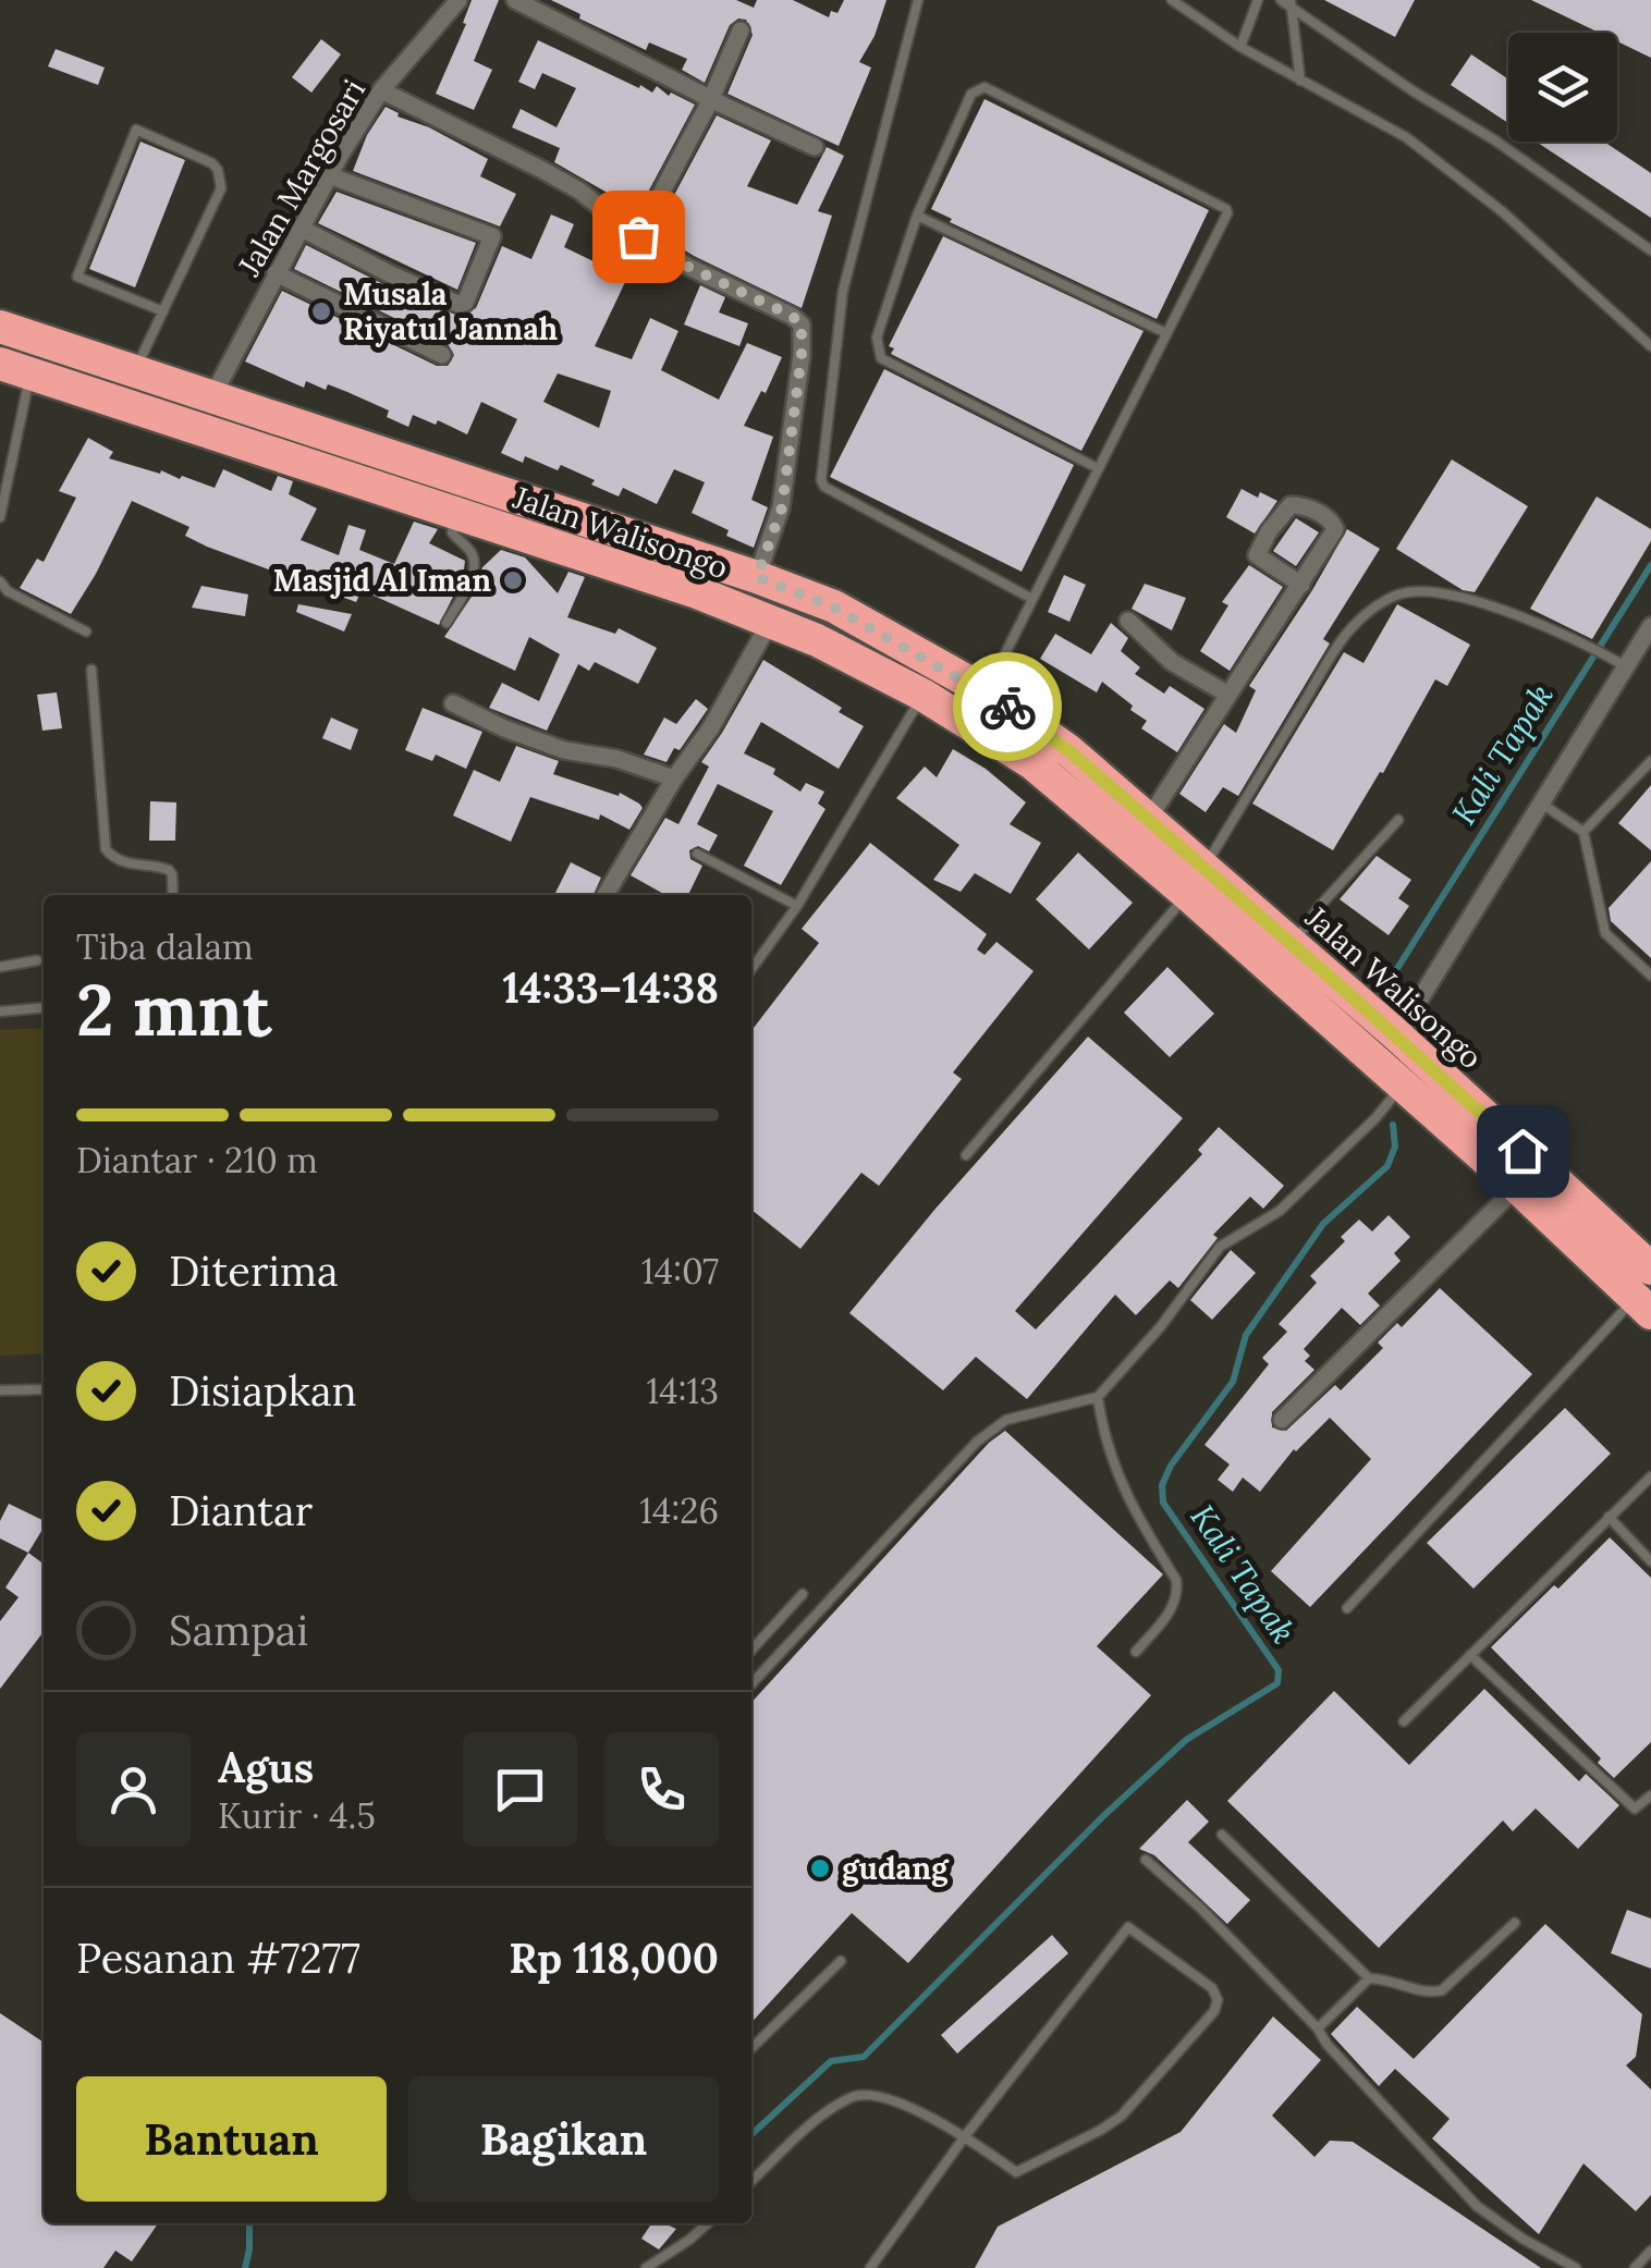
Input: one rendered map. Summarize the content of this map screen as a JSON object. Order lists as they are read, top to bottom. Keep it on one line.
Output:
{"streets":{"highway":["Jalan Walisongo"],"street":["Jalan Margosari"]},"crossings":[["Jalan Margosari","Jalan Walisongo"]],"water":["Kali Tapak"],"places":["Musala Riyatul Jannah","Masjid Al Iman","gudang"],"page":{"heading":["2 mnt","Tiba dalam","14:33–14:38"],"panel":["Agus","Kurir · 4.5","Pesanan #7277","Rp 118,000"],"bar":"Diantar · 210 m","list":[["Diterima","14:07"],["Disiapkan","14:13"],["Diantar","14:26"],"Sampai"],"buttons":["Bantuan","Bagikan"]}}
